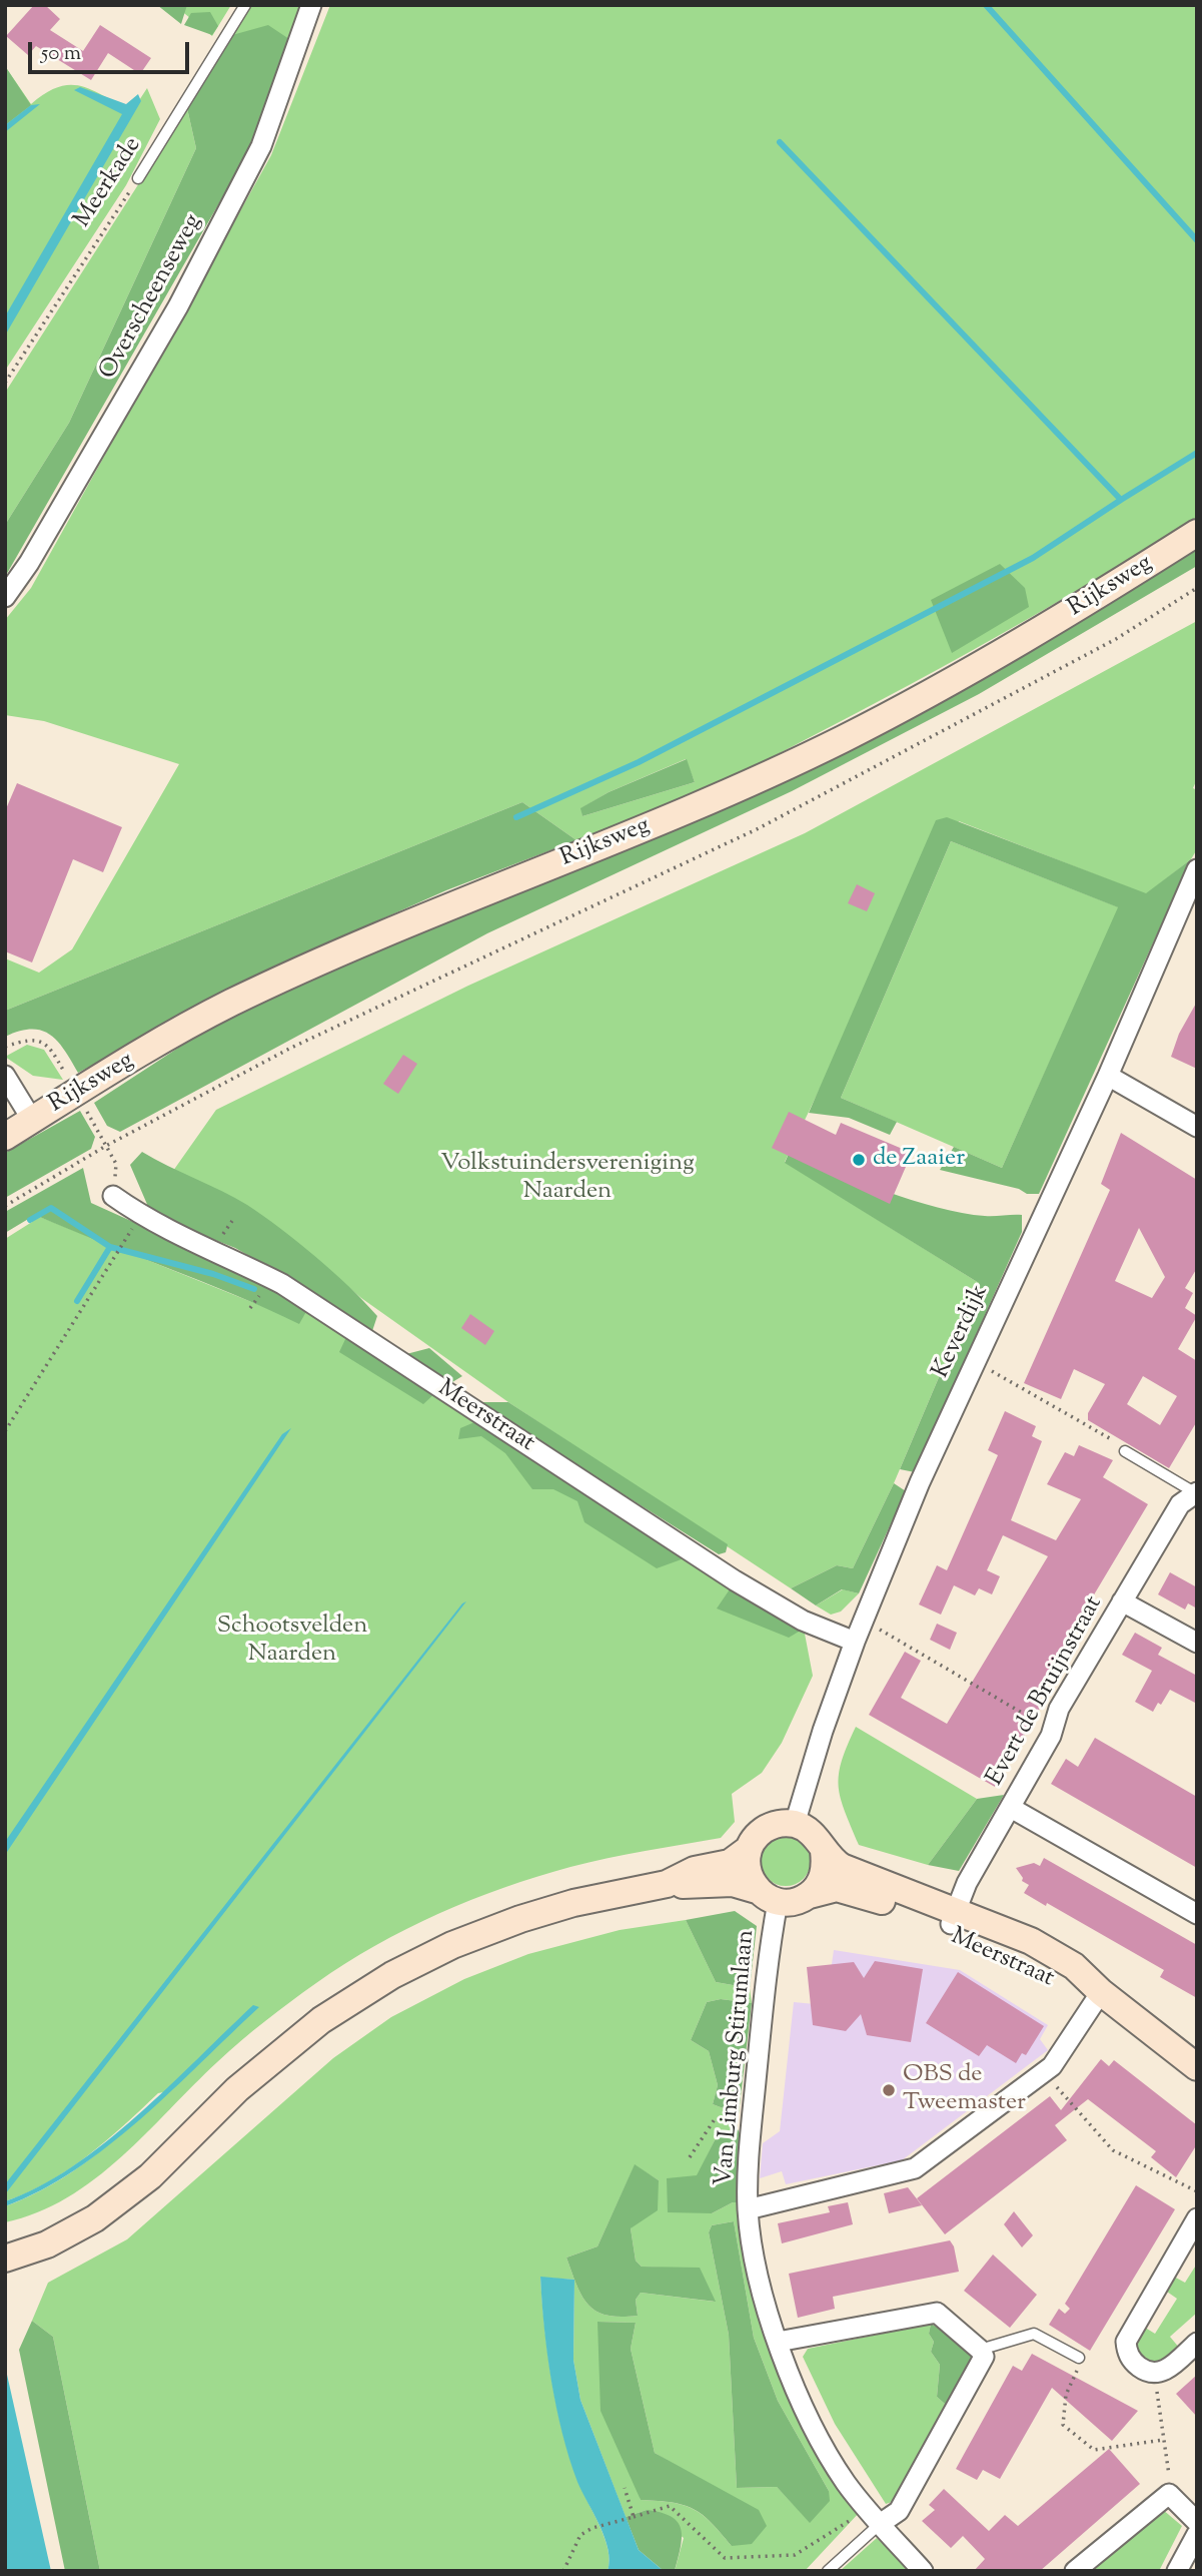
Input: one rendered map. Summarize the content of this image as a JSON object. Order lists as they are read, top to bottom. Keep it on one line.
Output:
{"streets":{"street":["Overscheenseweg","Rijksweg","Keverdijk","Meerstraat","Evert de Bruijnstraat","Van Limburg Stirumlaan"],"lane":["Meerkade"]},"crossings":[["Keverdijk","Meerstraat"],["Keverdijk","Van Limburg Stirumlaan"],["Meerstraat","Evert de Bruijnstraat"],["Meerstraat","Van Limburg Stirumlaan"]],"parks":["Volkstuindersvereniging Naarden","Schootsvelden Naarden"],"places":["de Zaaier","OBS de Tweemaster"],"scale_bar":"50 m"}
